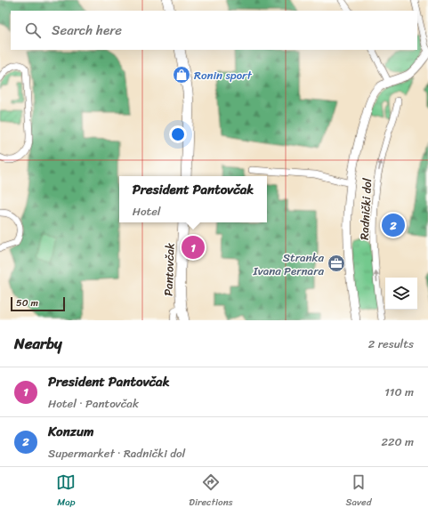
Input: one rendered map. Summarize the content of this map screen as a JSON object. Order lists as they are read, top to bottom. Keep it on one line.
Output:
{"streets":{"main road":["Pantovčak"],"street":["Radnički dol"]},"places":{"shop":["Ronin sport"],"office":["Stranka Ivana Pernara"]},"scale_bar":"50 m","page":{"search":"Search here","popup":["President Pantovčak","Hotel"],"pins":["2","1"],"scale":"50 m","heading":["Nearby","2 results"],"list":[{"mark":"1","name":"President Pantovčak","note":"Hotel · Pantovčak","value":"110 m"},{"mark":"2","name":"Konzum","note":"Supermarket · Radnički dol","value":"220 m"}],"nav":["Map","Directions","Saved"]}}
